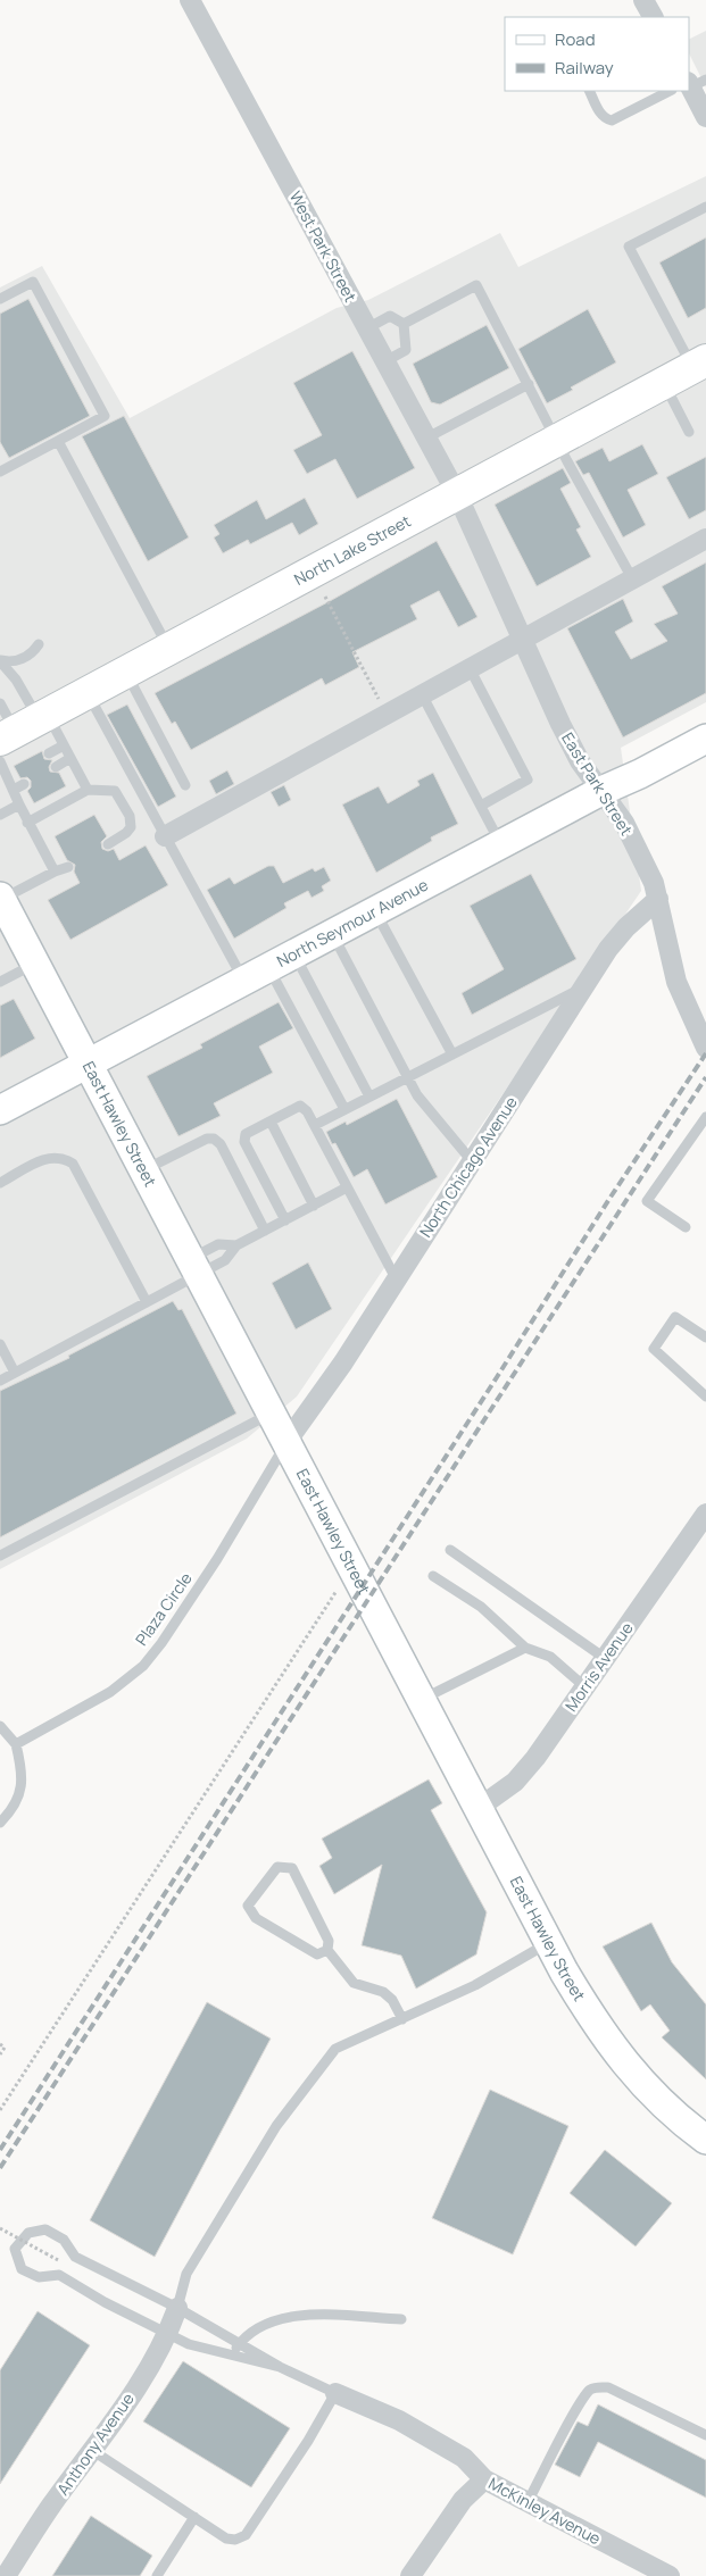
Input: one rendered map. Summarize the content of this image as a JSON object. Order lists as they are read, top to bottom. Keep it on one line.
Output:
{"streets":{"main road":["North Lake Street"],"street":["West Park Street","East Park Street","North Seymour Avenue","East Hawley Street","North Chicago Avenue","Morris Avenue","Anthony Avenue","McKinley Avenue"],"lane":["Plaza Circle"]},"crossings":[["West Park Street","North Lake Street"],["West Park Street","East Park Street"],["North Lake Street","East Park Street"],["East Park Street","North Seymour Avenue"],["East Park Street","North Chicago Avenue"],["North Seymour Avenue","East Hawley Street"],["East Hawley Street","North Chicago Avenue"],["East Hawley Street","Plaza Circle"],["East Hawley Street","Morris Avenue"],["North Chicago Avenue","Plaza Circle"]],"legend":["Road","Railway"]}
